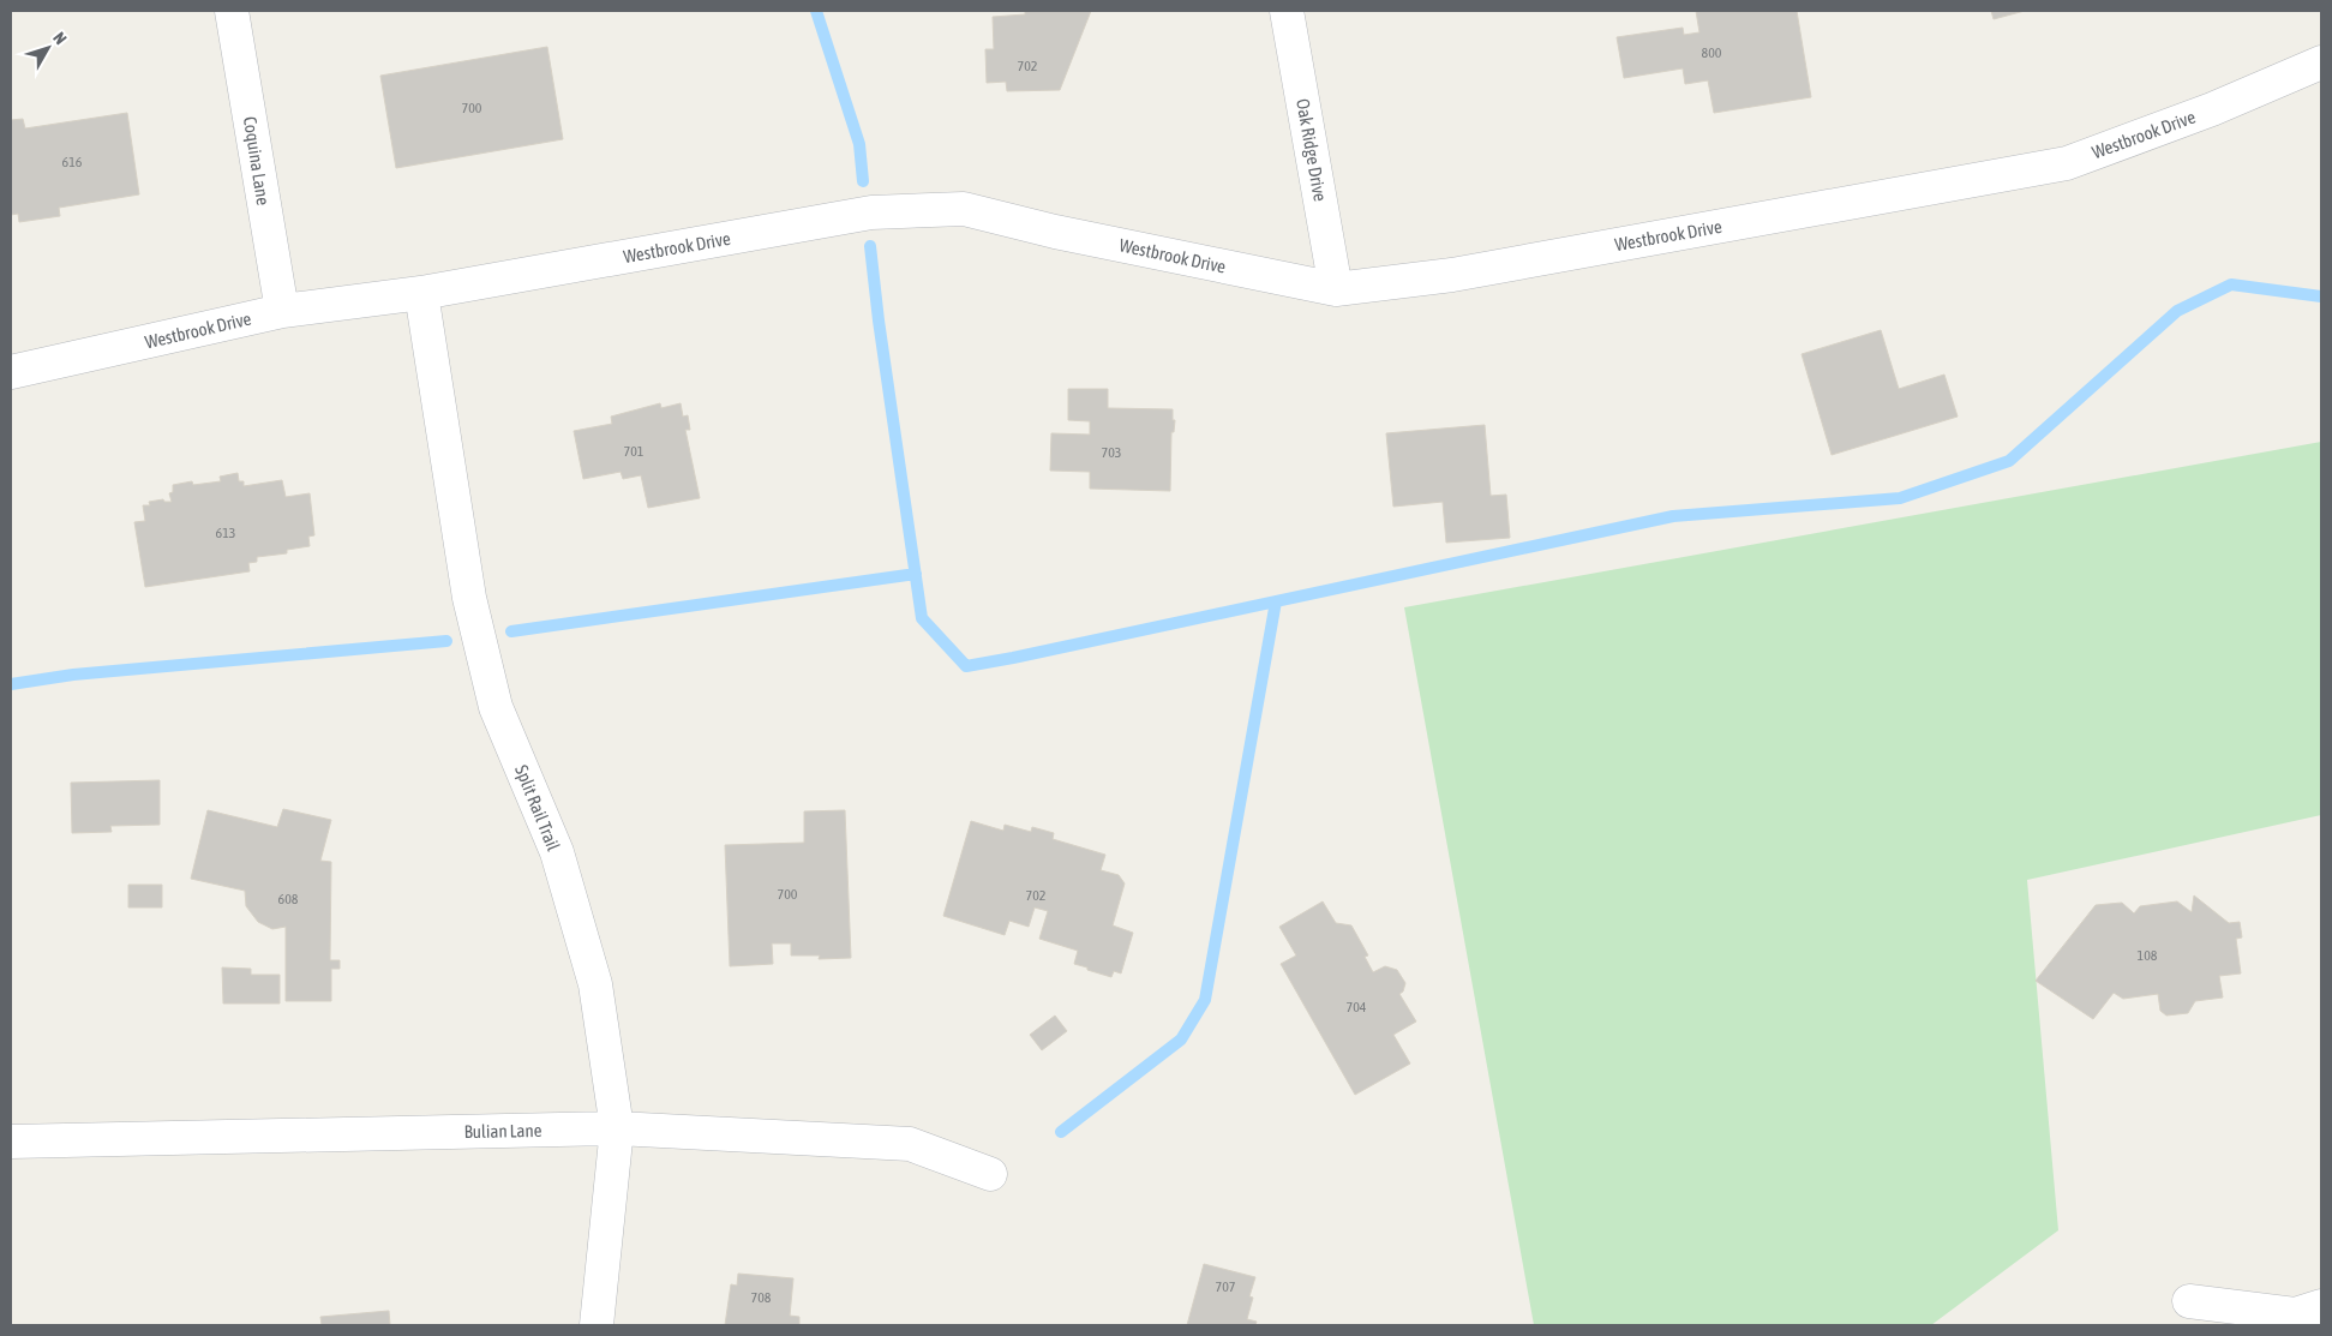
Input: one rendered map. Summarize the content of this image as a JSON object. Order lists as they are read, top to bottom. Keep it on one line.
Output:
{"streets":{"street":["Westbrook Drive","Oak Ridge Drive","Coquina Lane","Split Rail Trail","Bulian Lane"]},"crossings":[["Westbrook Drive","Oak Ridge Drive"],["Westbrook Drive","Coquina Lane"],["Westbrook Drive","Split Rail Trail"],["Split Rail Trail","Bulian Lane"]],"house_numbers":["800","702","700","616","701","703","613","700","702","608","108","704","707","708"],"north":"top right"}
